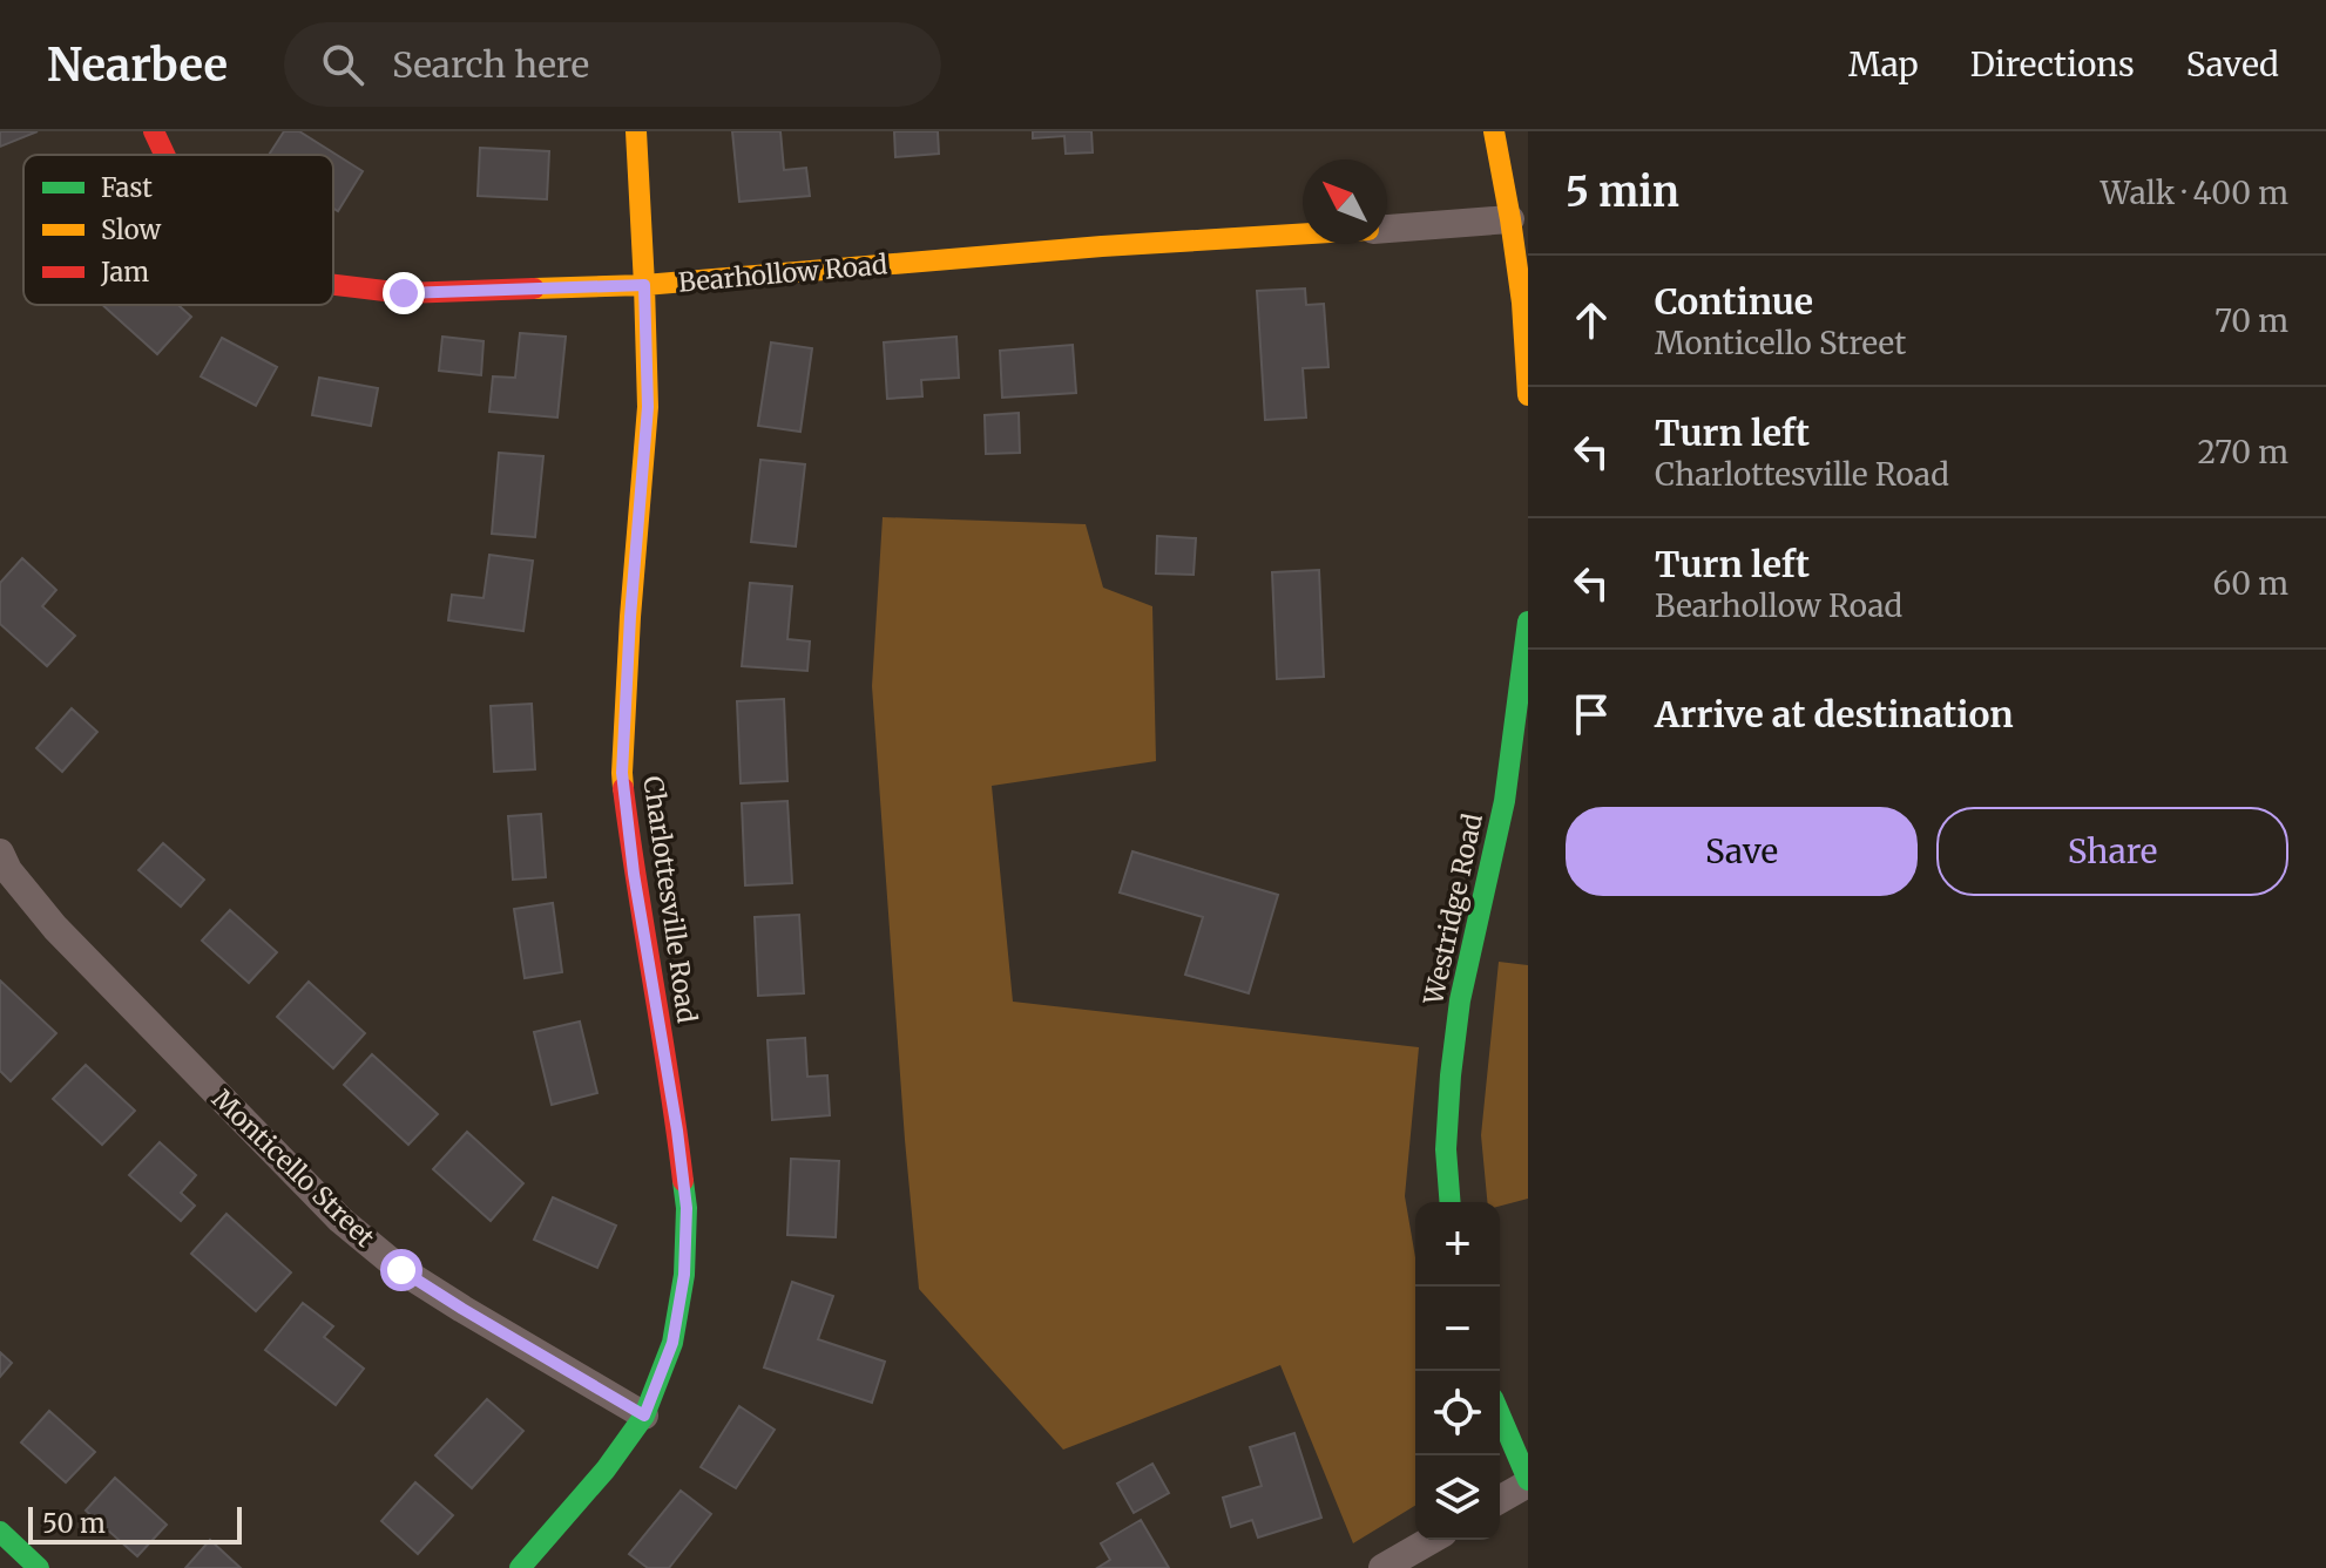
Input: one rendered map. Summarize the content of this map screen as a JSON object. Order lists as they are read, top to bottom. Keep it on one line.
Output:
{"streets":{"street":["Bearhollow Road","Charlottesville Road","Westridge Road","Monticello Street"]},"crossings":[["Bearhollow Road","Charlottesville Road"],["Charlottesville Road","Monticello Street"]],"legend":["Fast","Slow","Jam"],"scale_bar":"50 m","north":"top left","page":{"header":"Nearbee","search":"Search here","nav":["Map","Directions","Saved"],"heading":["5 min","Walk · 400 m"],"list":[["Continue","Monticello Street","70 m"],["Turn left","Charlottesville Road","270 m"],["Turn left","Bearhollow Road","60 m"],"Arrive at destination"],"buttons":["Save","Share"],"map_buttons":["+","−"],"scale":"50 m"}}
